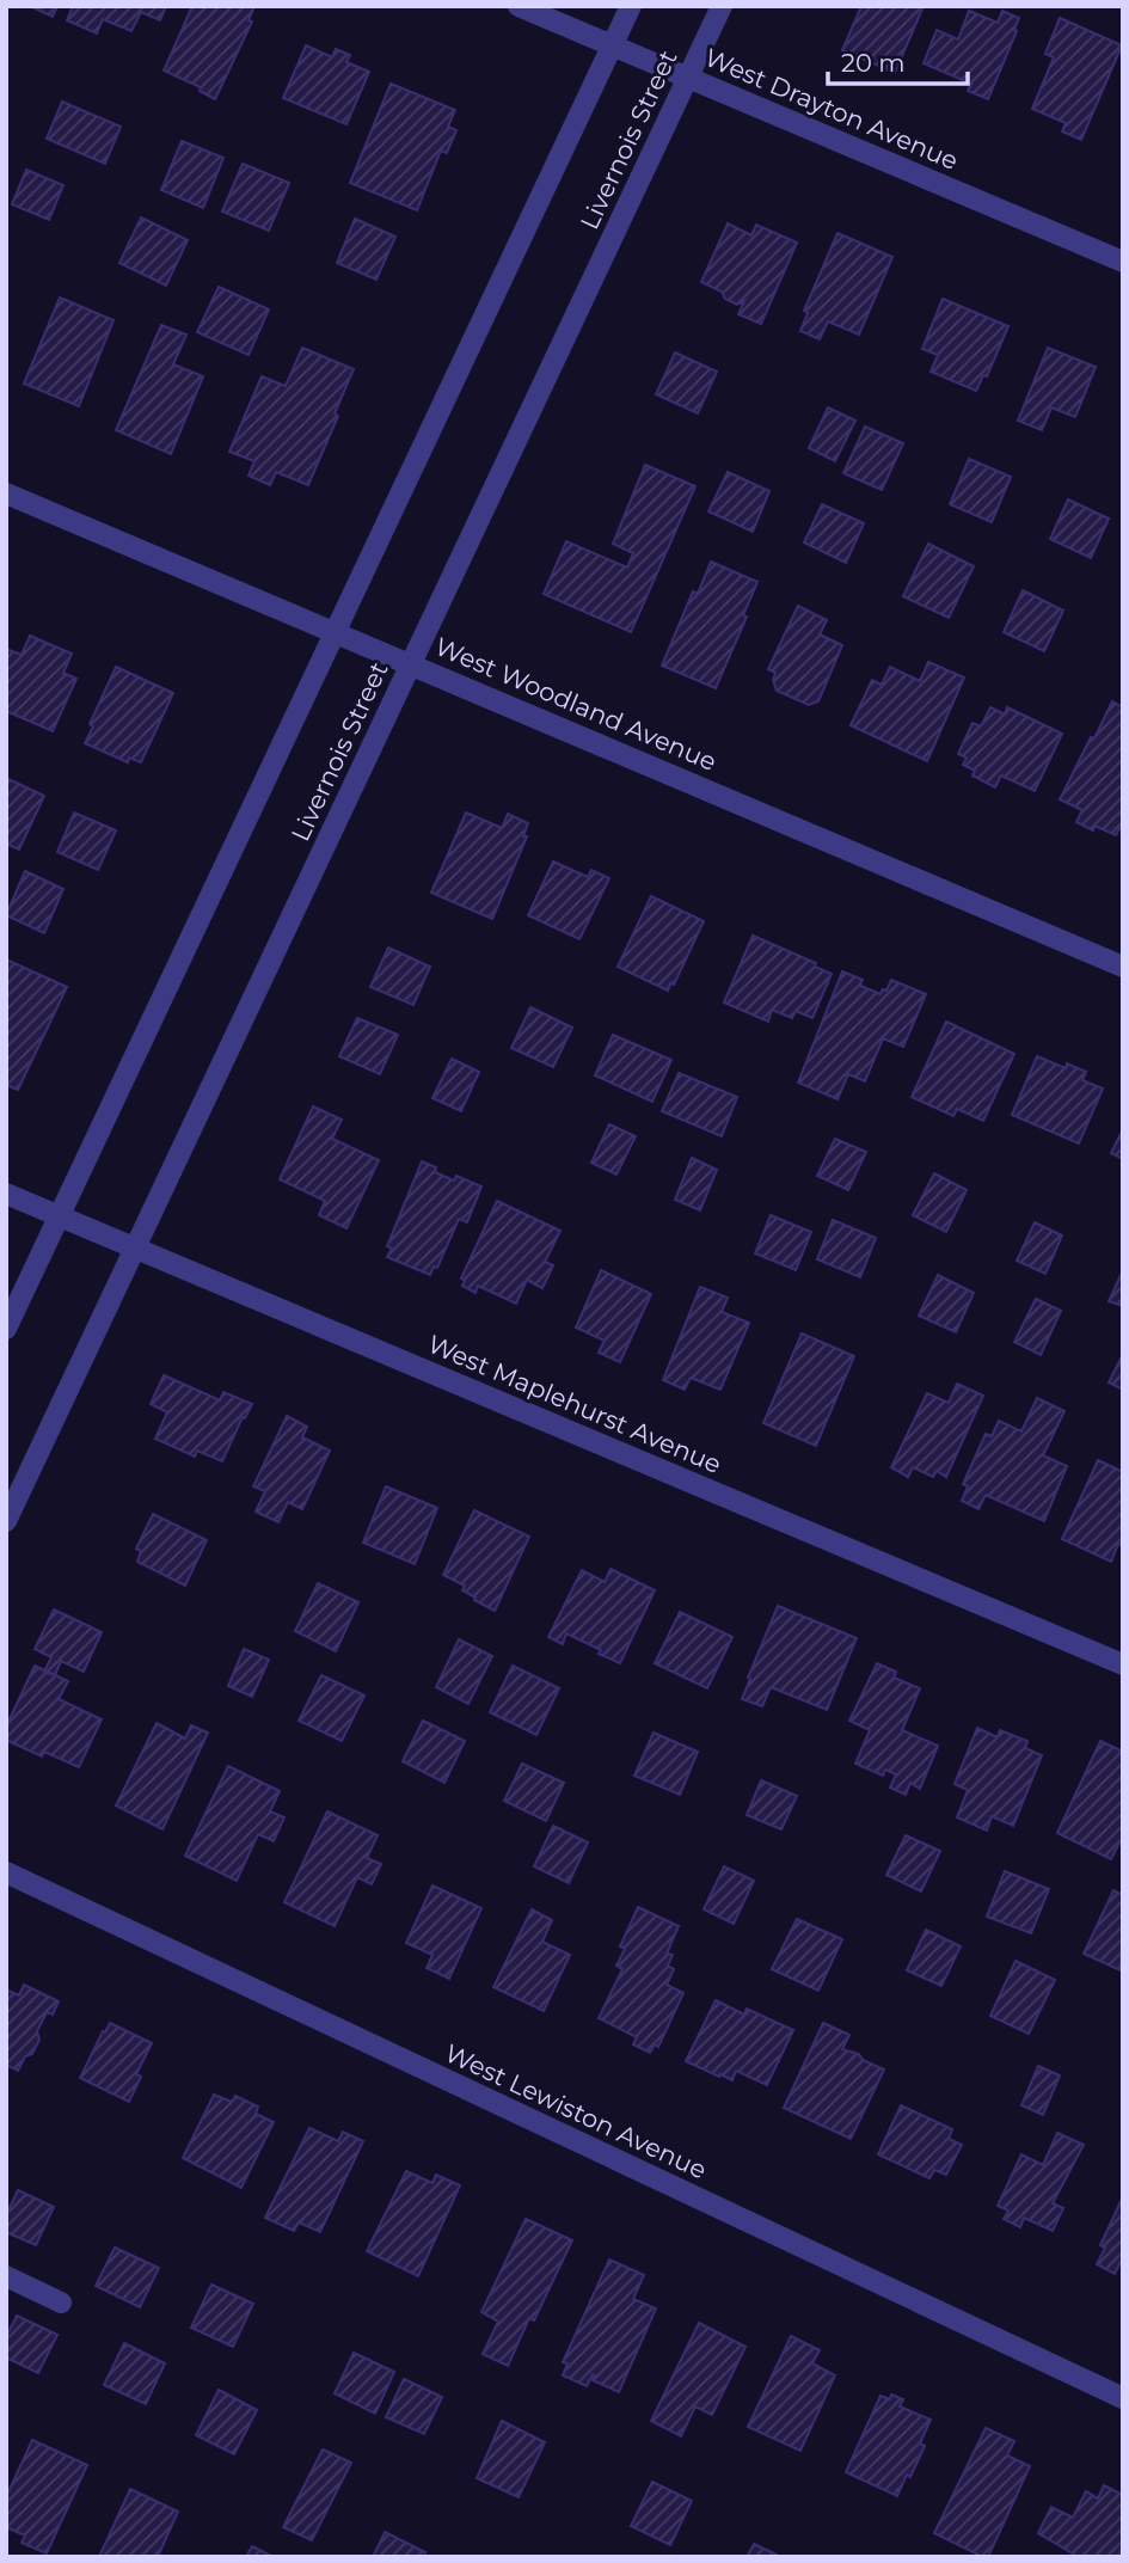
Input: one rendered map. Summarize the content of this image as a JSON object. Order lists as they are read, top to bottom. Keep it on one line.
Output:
{"streets":{"street":["West Drayton Avenue","Livernois Street","West Woodland Avenue","West Maplehurst Avenue","West Lewiston Avenue"]},"crossings":[["West Drayton Avenue","Livernois Street"],["Livernois Street","West Woodland Avenue"],["Livernois Street","West Maplehurst Avenue"]],"scale_bar":"20 m"}
